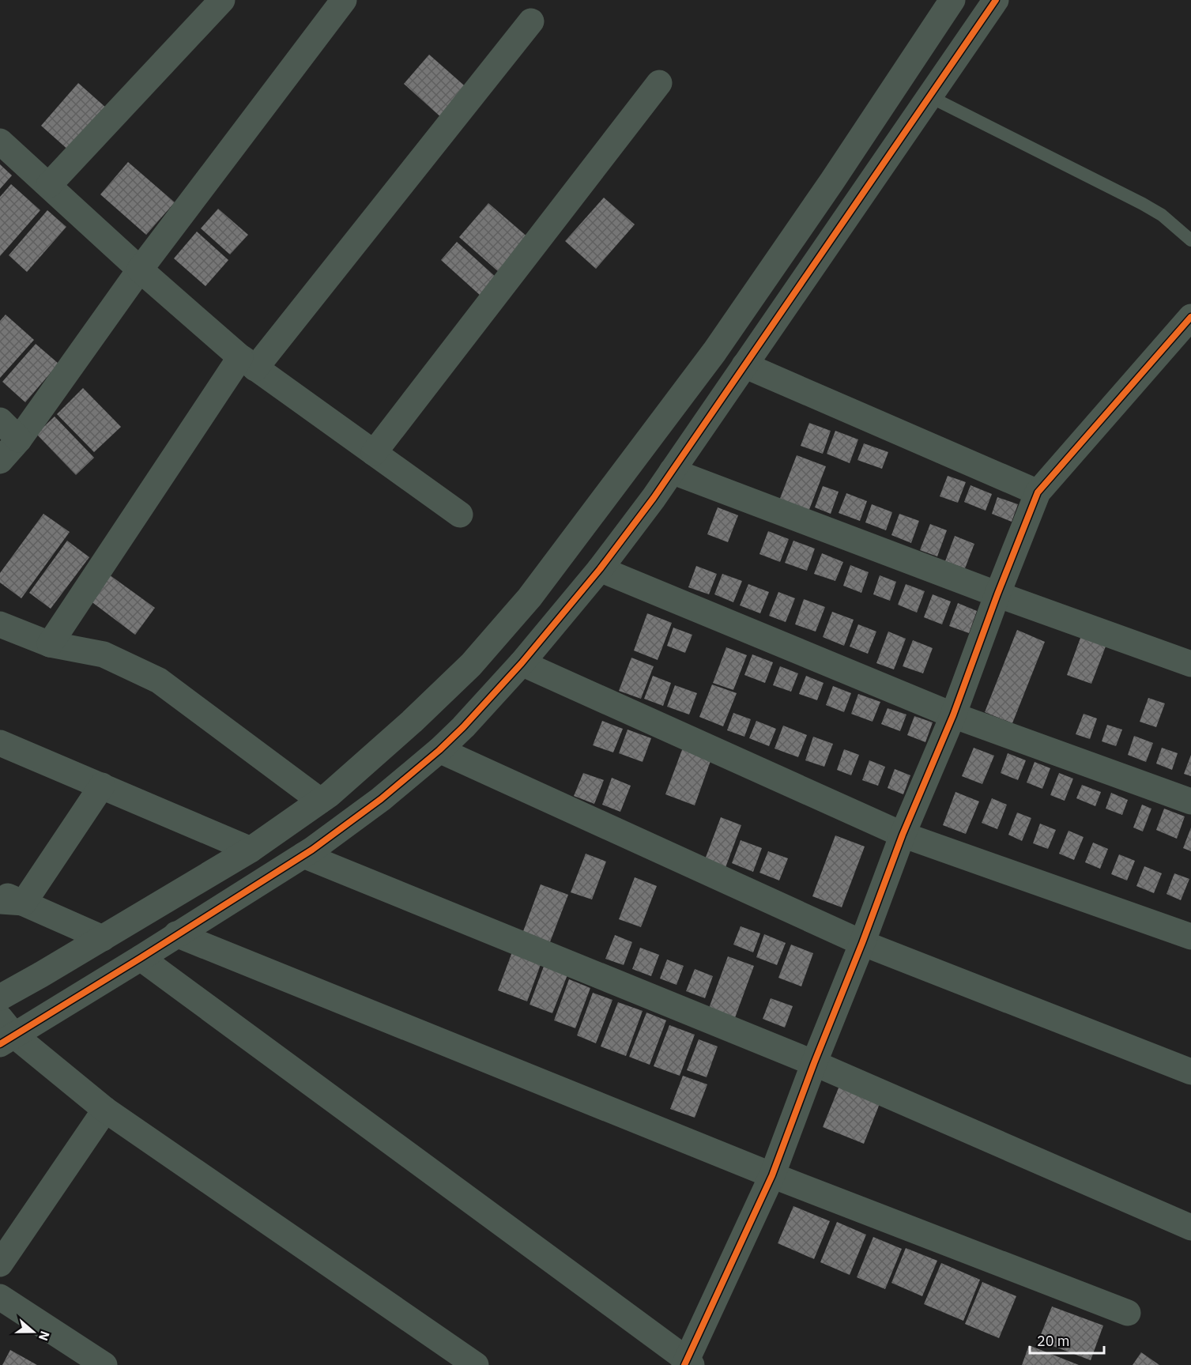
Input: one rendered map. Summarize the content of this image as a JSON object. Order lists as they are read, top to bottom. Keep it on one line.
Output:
{"scale_bar":"20 m","north":"right"}
